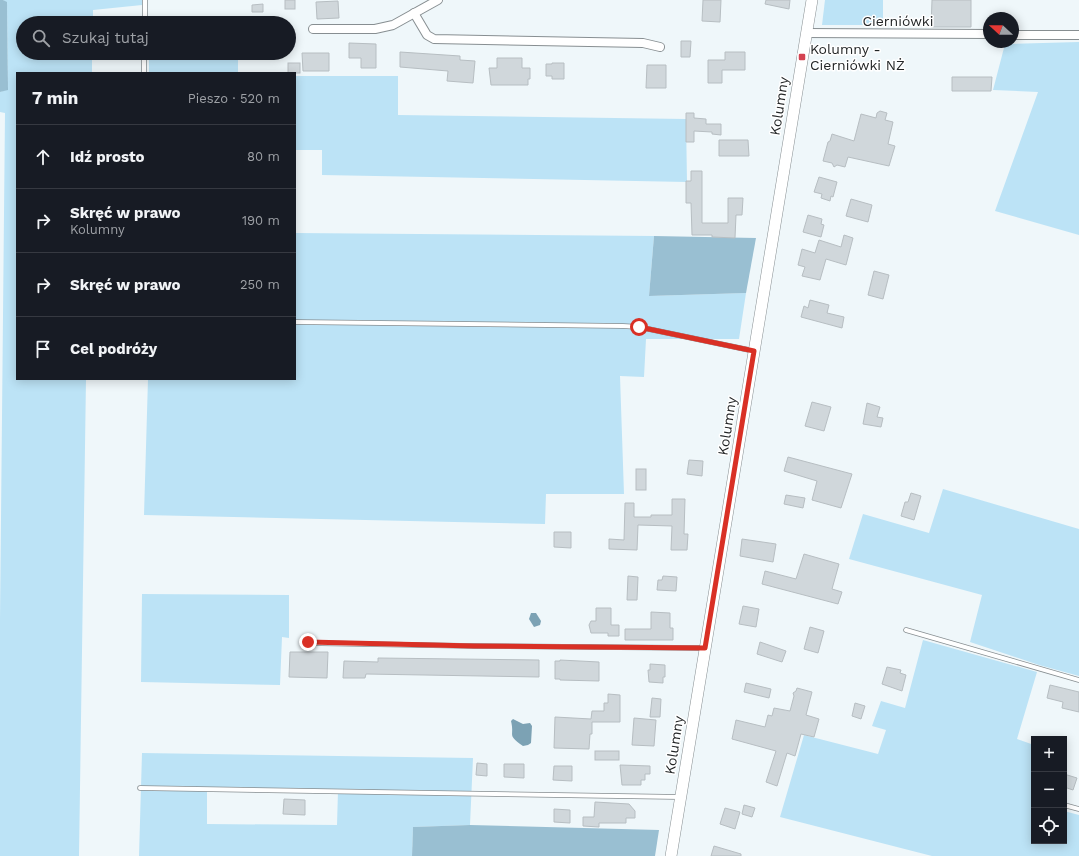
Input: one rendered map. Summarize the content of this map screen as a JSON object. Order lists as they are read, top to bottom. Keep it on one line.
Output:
{"streets":{"street":["Cierniówki","Kolumny"]},"crossings":[["Cierniówki","Kolumny"]],"places":{"transit":["Kolumny - Cierniówki NŻ"]},"north":"left","page":{"search":"Szukaj tutaj","heading":["7 min","Pieszo · 520 m"],"list":[["Idź prosto","80 m"],["Skręć w prawo","Kolumny","190 m"],["Skręć w prawo","250 m"],"Cel podróży"],"map_buttons":["+","−"]}}
